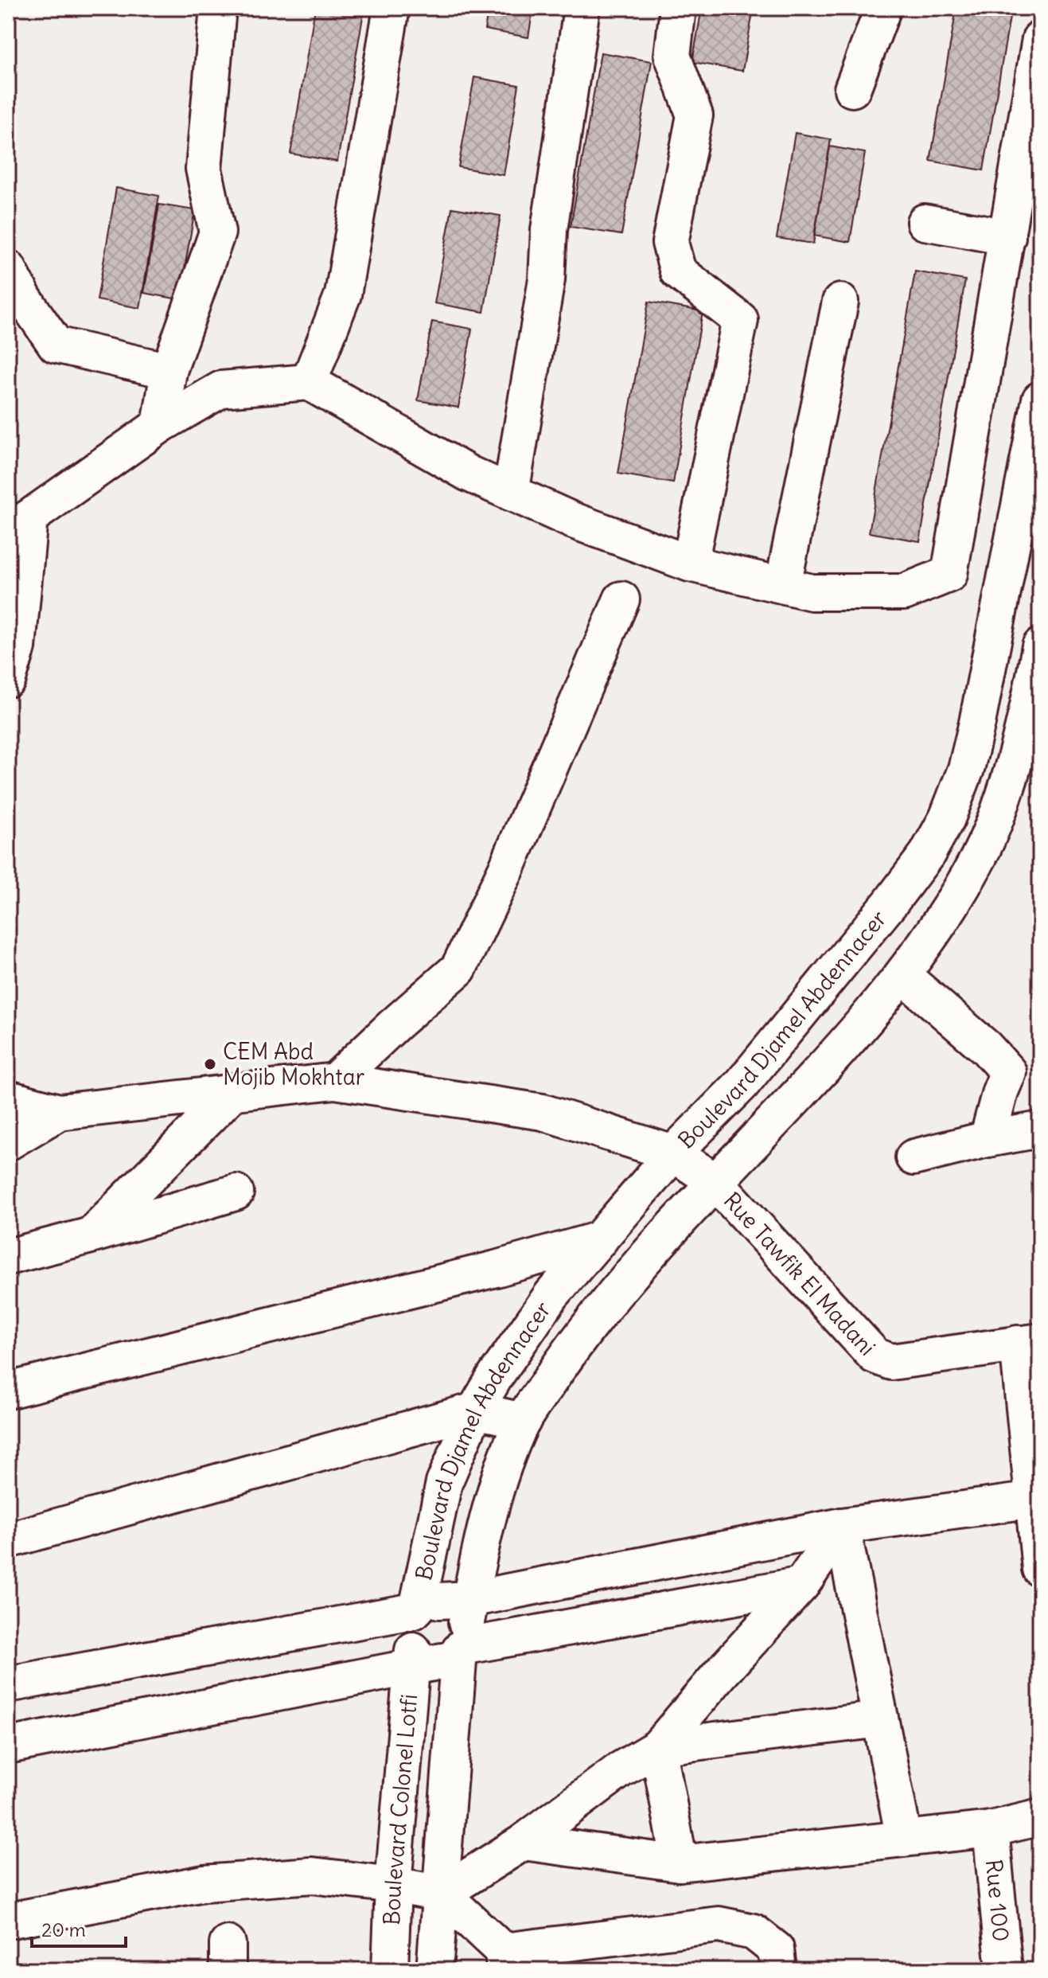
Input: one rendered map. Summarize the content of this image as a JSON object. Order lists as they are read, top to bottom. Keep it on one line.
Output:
{"streets":{"street":["Boulevard Djamel Abdennacer","Rue Tawfik El Madani","Boulevard Colonel Lotfi","Rue 100"]},"crossings":[["Boulevard Djamel Abdennacer","Rue Tawfik El Madani"],["Boulevard Djamel Abdennacer","Boulevard Colonel Lotfi"]],"places":["CEM Abd Mojib Mokhtar"],"scale_bar":"20 m"}
